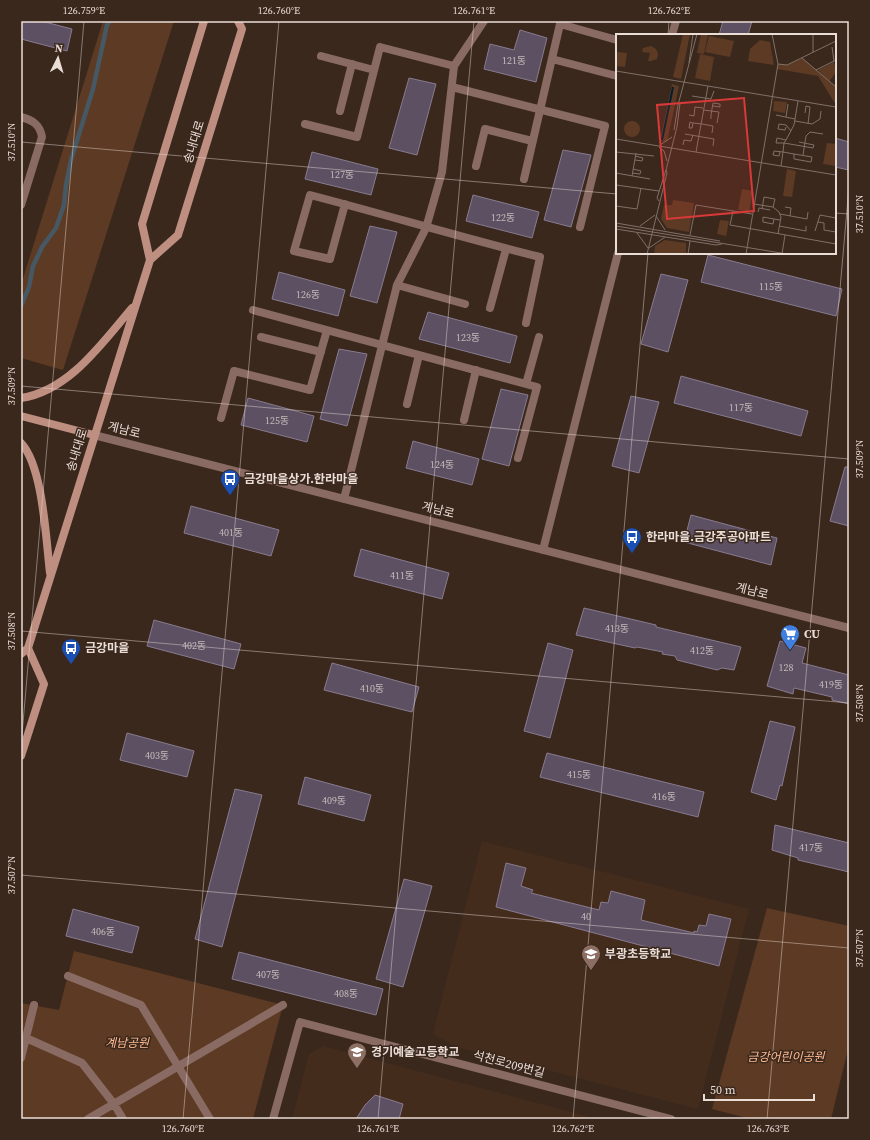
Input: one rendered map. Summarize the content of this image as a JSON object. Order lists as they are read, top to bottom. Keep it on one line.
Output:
{"streets":{"street":["송내대로","계남로","석천로209번길"]},"crossings":[["송내대로","계남로"]],"parks":["계남공원","금강어린이공원"],"places":{"bus stop":["금강마을상가.한라마을","한라마을.금강주공아파트","금강마을"],"supermarket":["CU"],"school or university":["부광초등학교","경기예술고등학교"]},"house_numbers":["121동","127동","122동","115동","126동","123동","117동","125동","124동","401동","411동","413동","402동","412동","128","419동","410동","403동","415동","416동","409동","417동","40","406동","407동","408동"],"scale_bar":"50 m","north":"top","coordinates":["126.759°E","126.760°E","126.761°E","126.762°E","37.510°N","37.509°N","37.508°N","37.507°N","126.763°E"]}
